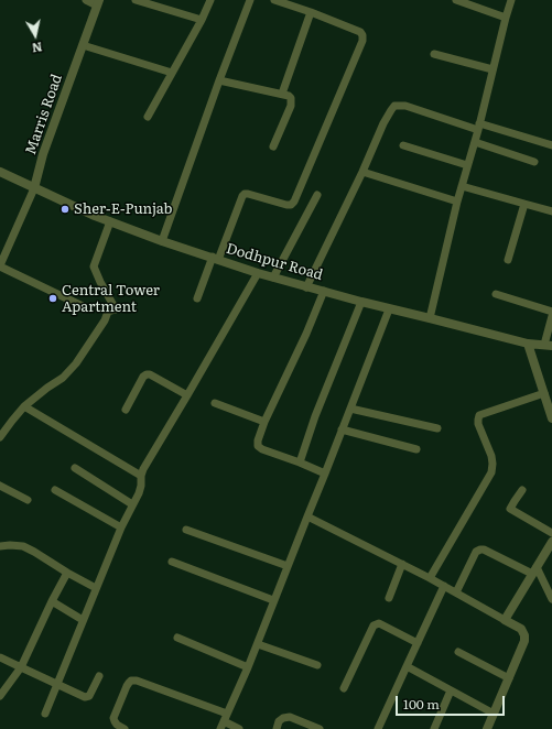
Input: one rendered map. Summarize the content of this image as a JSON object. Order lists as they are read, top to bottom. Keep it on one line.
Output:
{"streets":{"street":["Marris Road","Dodhpur Road"]},"crossings":[["Marris Road","Dodhpur Road"]],"places":["Sher-E-Punjab","Central Tower Apartment"],"scale_bar":"100 m","north":"bottom"}
